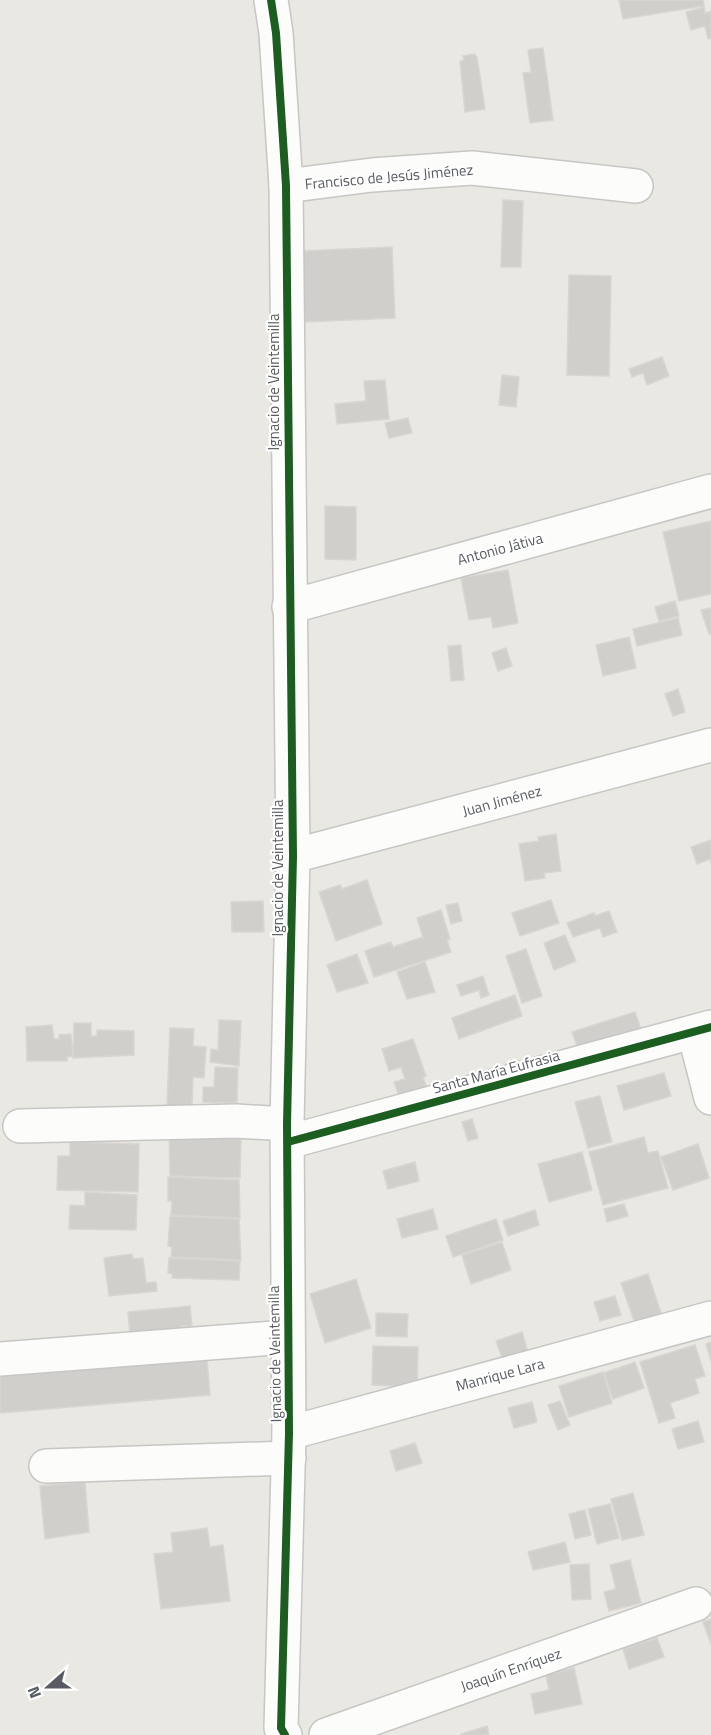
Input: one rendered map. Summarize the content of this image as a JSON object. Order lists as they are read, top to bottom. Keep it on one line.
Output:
{"streets":{"street":["Francisco de Jesús Jiménez","Ignacio de Veintemilla","Antonio Játiva","Juan Jiménez","Santa María Eufrasia","Manrique Lara","Joaquín Enríquez"]},"crossings":[["Francisco de Jesús Jiménez","Ignacio de Veintemilla"],["Ignacio de Veintemilla","Antonio Játiva"],["Ignacio de Veintemilla","Juan Jiménez"],["Ignacio de Veintemilla","Santa María Eufrasia"],["Ignacio de Veintemilla","Manrique Lara"]],"north":"left"}
